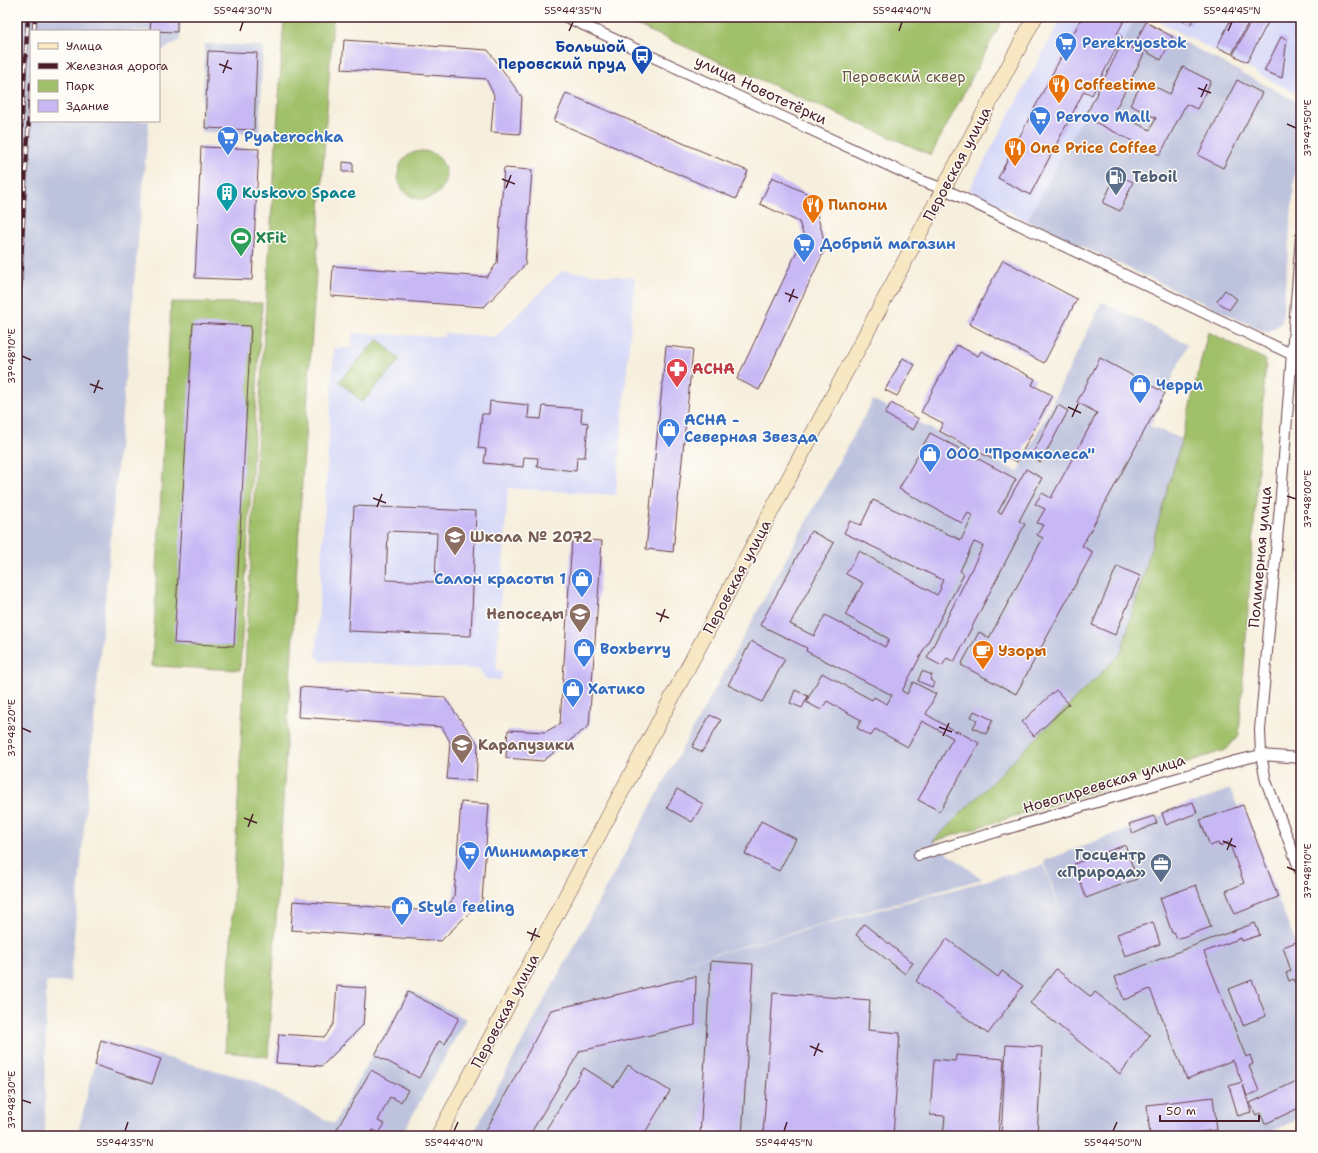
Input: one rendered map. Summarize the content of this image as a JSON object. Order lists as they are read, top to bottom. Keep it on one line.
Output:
{"streets":{"main road":["Перовская улица"],"street":["улица Новотетёрки","Полимерная улица","Новогиреевская улица"]},"crossings":[["улица Новотетёрки","Перовская улица"],["улица Новотетёрки","Полимерная улица"],["Полимерная улица","Новогиреевская улица"]],"parks":["Перовский сквер"],"places":{"supermarket":["Perekryostok","Perovo Mall","Pyaterochka","Добрый магазин","Минимаркет"],"bus stop":["Большой Перовский пруд"],"restaurant":["Coffeetime","One Price Coffee","Пипони"],"fuel station":["Teboil"],"building":["Kuskovo Space"],"sports":["XFit"],"pharmacy":["АСНА"],"shop":["Черри","АСНА - Северная Звезда","ООО \"Промколеса\"","Салон красоты 1","Boxberry","Хатико","Style feeling"],"school or university":["Школа № 2072","Непоседы","Карапузики"],"cafe":["Узоры"],"office":["Госцентр «Природа»"]},"legend":["Улица","Железная дорога","Парк","Здание"],"scale_bar":"50 m","coordinates":["55°44'30\"N","55°44'35\"N","55°44'40\"N","55°44'45\"N","37°47'50\"E","37°48'10\"E","37°48'00\"E","37°48'20\"E","37°48'30\"E","55°44'50\"N"]}
